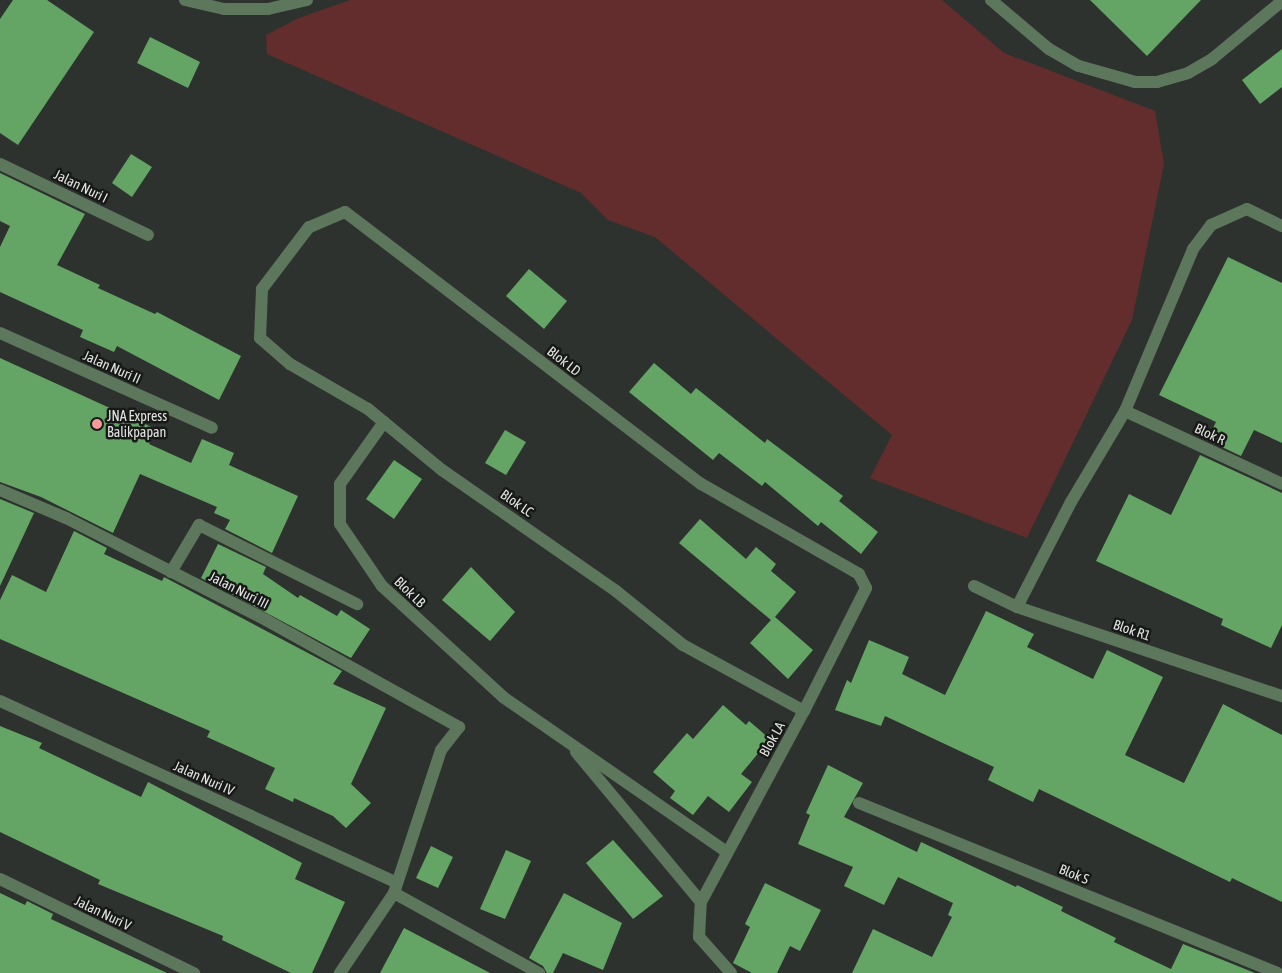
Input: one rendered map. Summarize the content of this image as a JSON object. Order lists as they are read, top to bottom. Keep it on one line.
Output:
{"streets":{"street":["Jalan Nuri I","Blok LD","Jalan Nuri II","Blok R","Blok LC","Jalan Nuri III","Blok LB","Blok R1","Blok LA","Jalan Nuri IV","Blok S","Jalan Nuri V"]},"crossings":[["Blok LD","Blok LC"],["Blok LD","Blok LA"],["Blok LC","Blok LB"],["Blok LC","Blok LA"],["Jalan Nuri III","Jalan Nuri IV"],["Blok LB","Blok LA"]],"places":["JNA Express Balikpapan"]}
